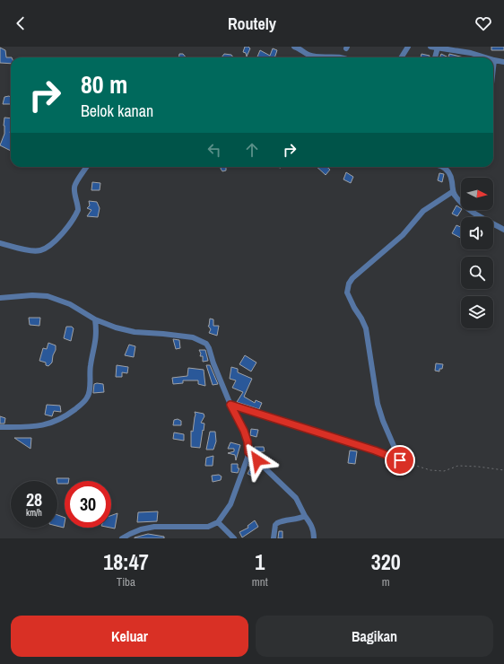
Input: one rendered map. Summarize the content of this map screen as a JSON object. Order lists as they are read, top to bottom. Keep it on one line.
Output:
{"north":"right","page":{"header":"Routely","turn":["80 m","Belok kanan"],"speed":"28 km/h","limit":"30","eta":["18:47","Tiba","1","mnt","320","m"],"buttons":["Keluar","Bagikan"]}}
